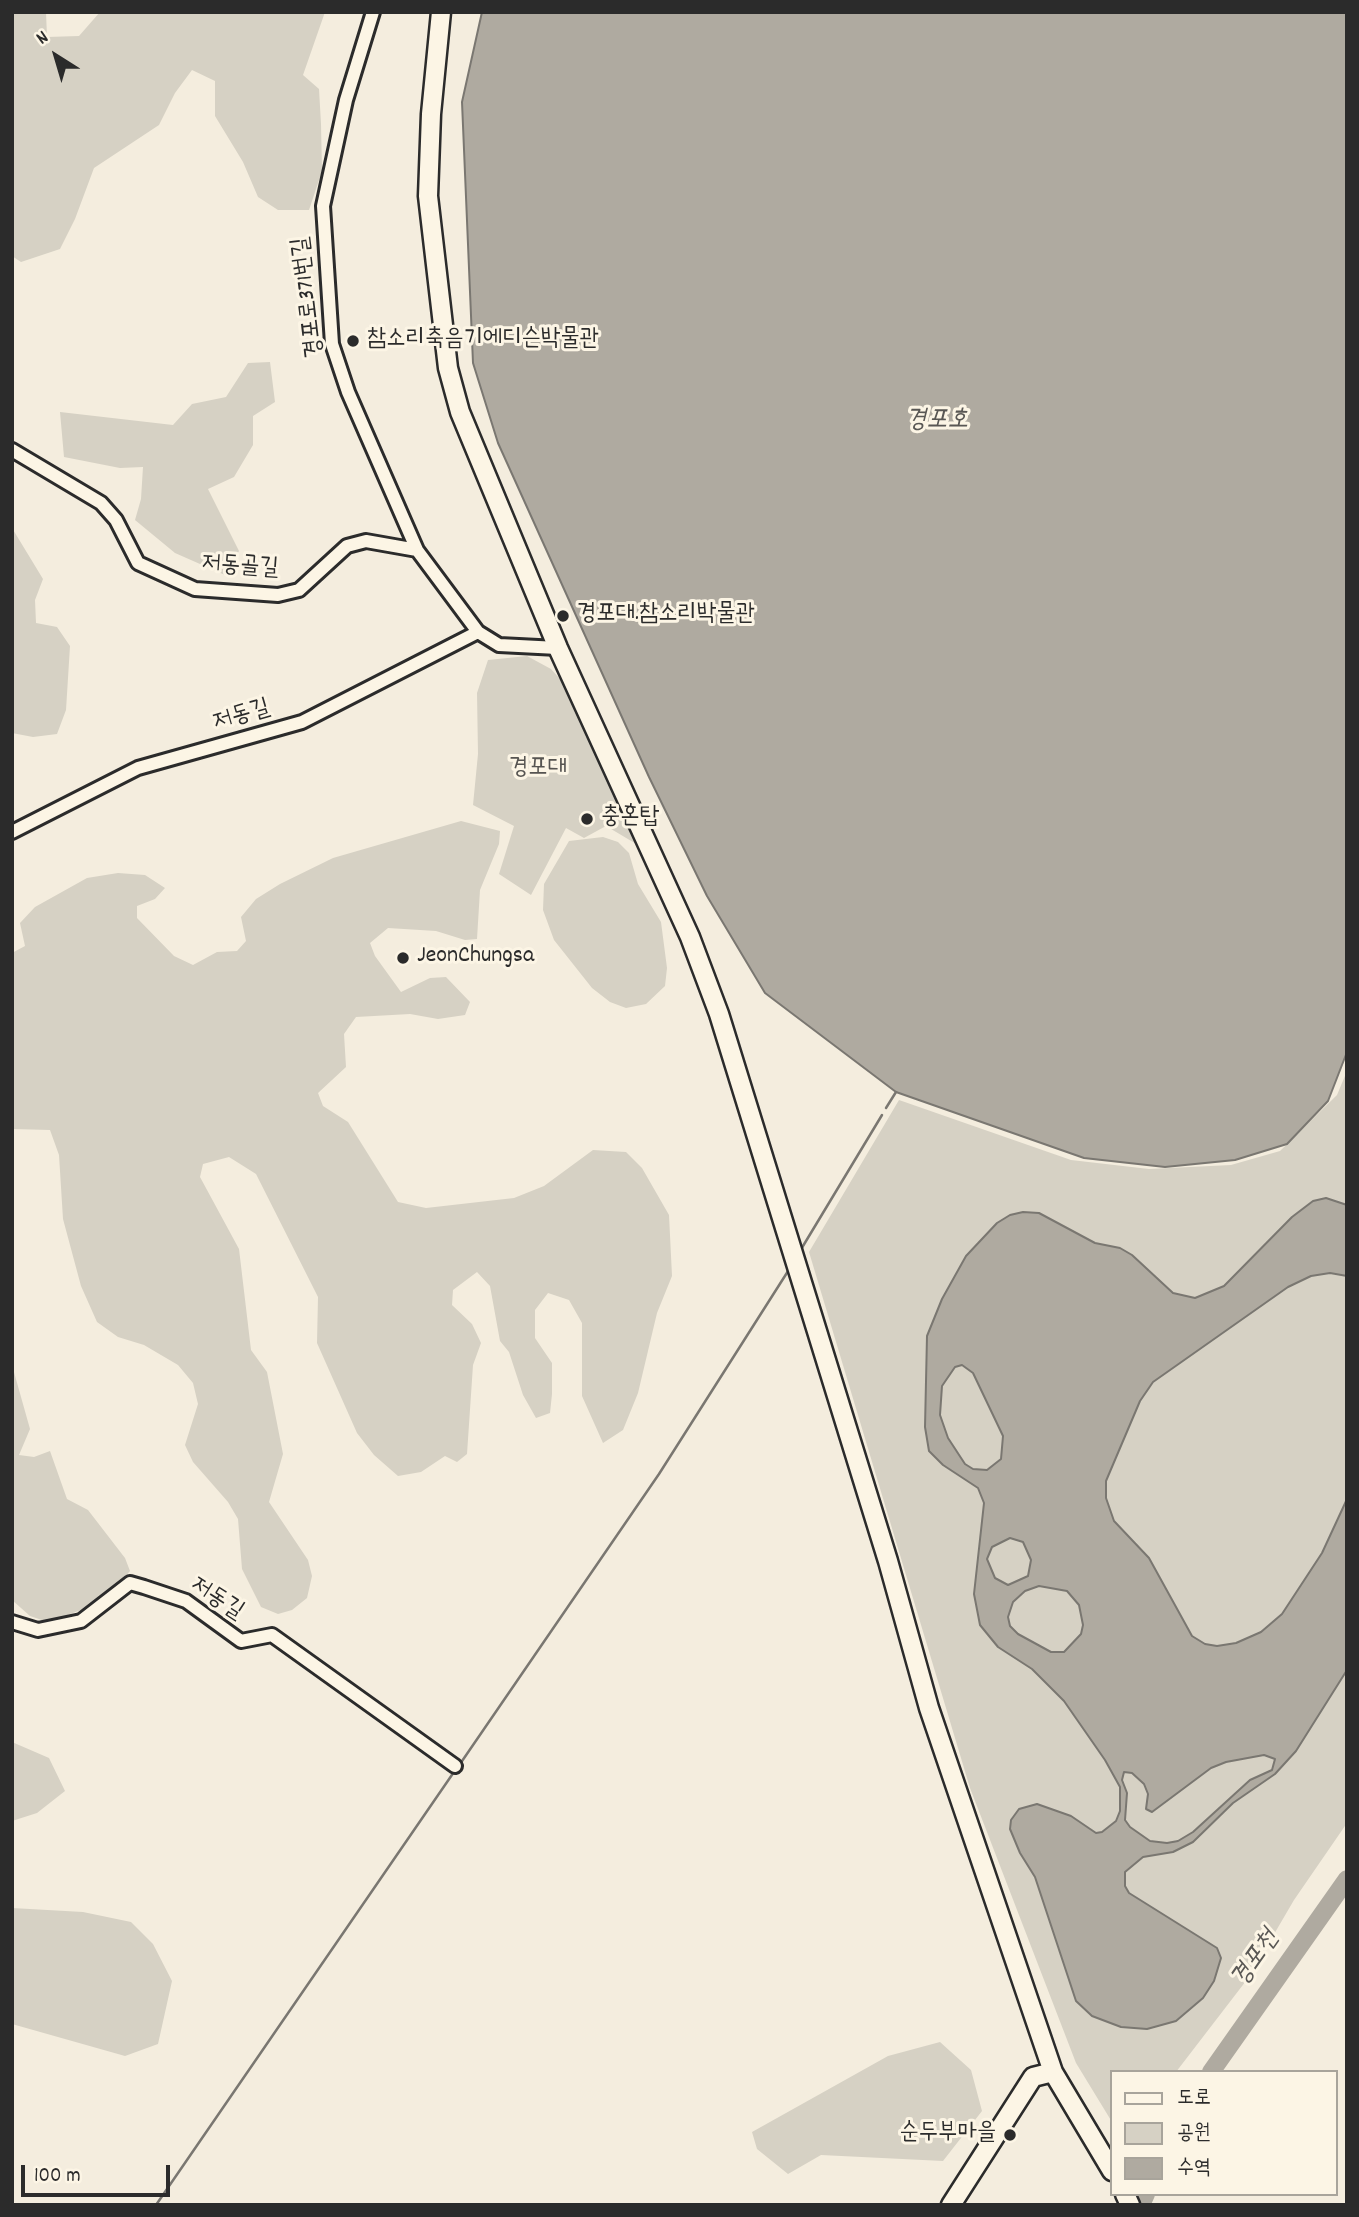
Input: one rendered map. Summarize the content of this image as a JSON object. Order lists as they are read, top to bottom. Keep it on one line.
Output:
{"streets":{"street":["경포로371번길","저동골길","저동길"]},"crossings":[["경포로371번길","저동골길"],["경포로371번길","저동길"]],"water":["경포호","경포천"],"parks":["경포대"],"places":["참소리축음기에디슨박물관","경포대.참소리박물관","충혼탑","JeonChungsa","순두부마을"],"legend":["도로","공원","수역"],"scale_bar":"100 m","north":"top left"}
